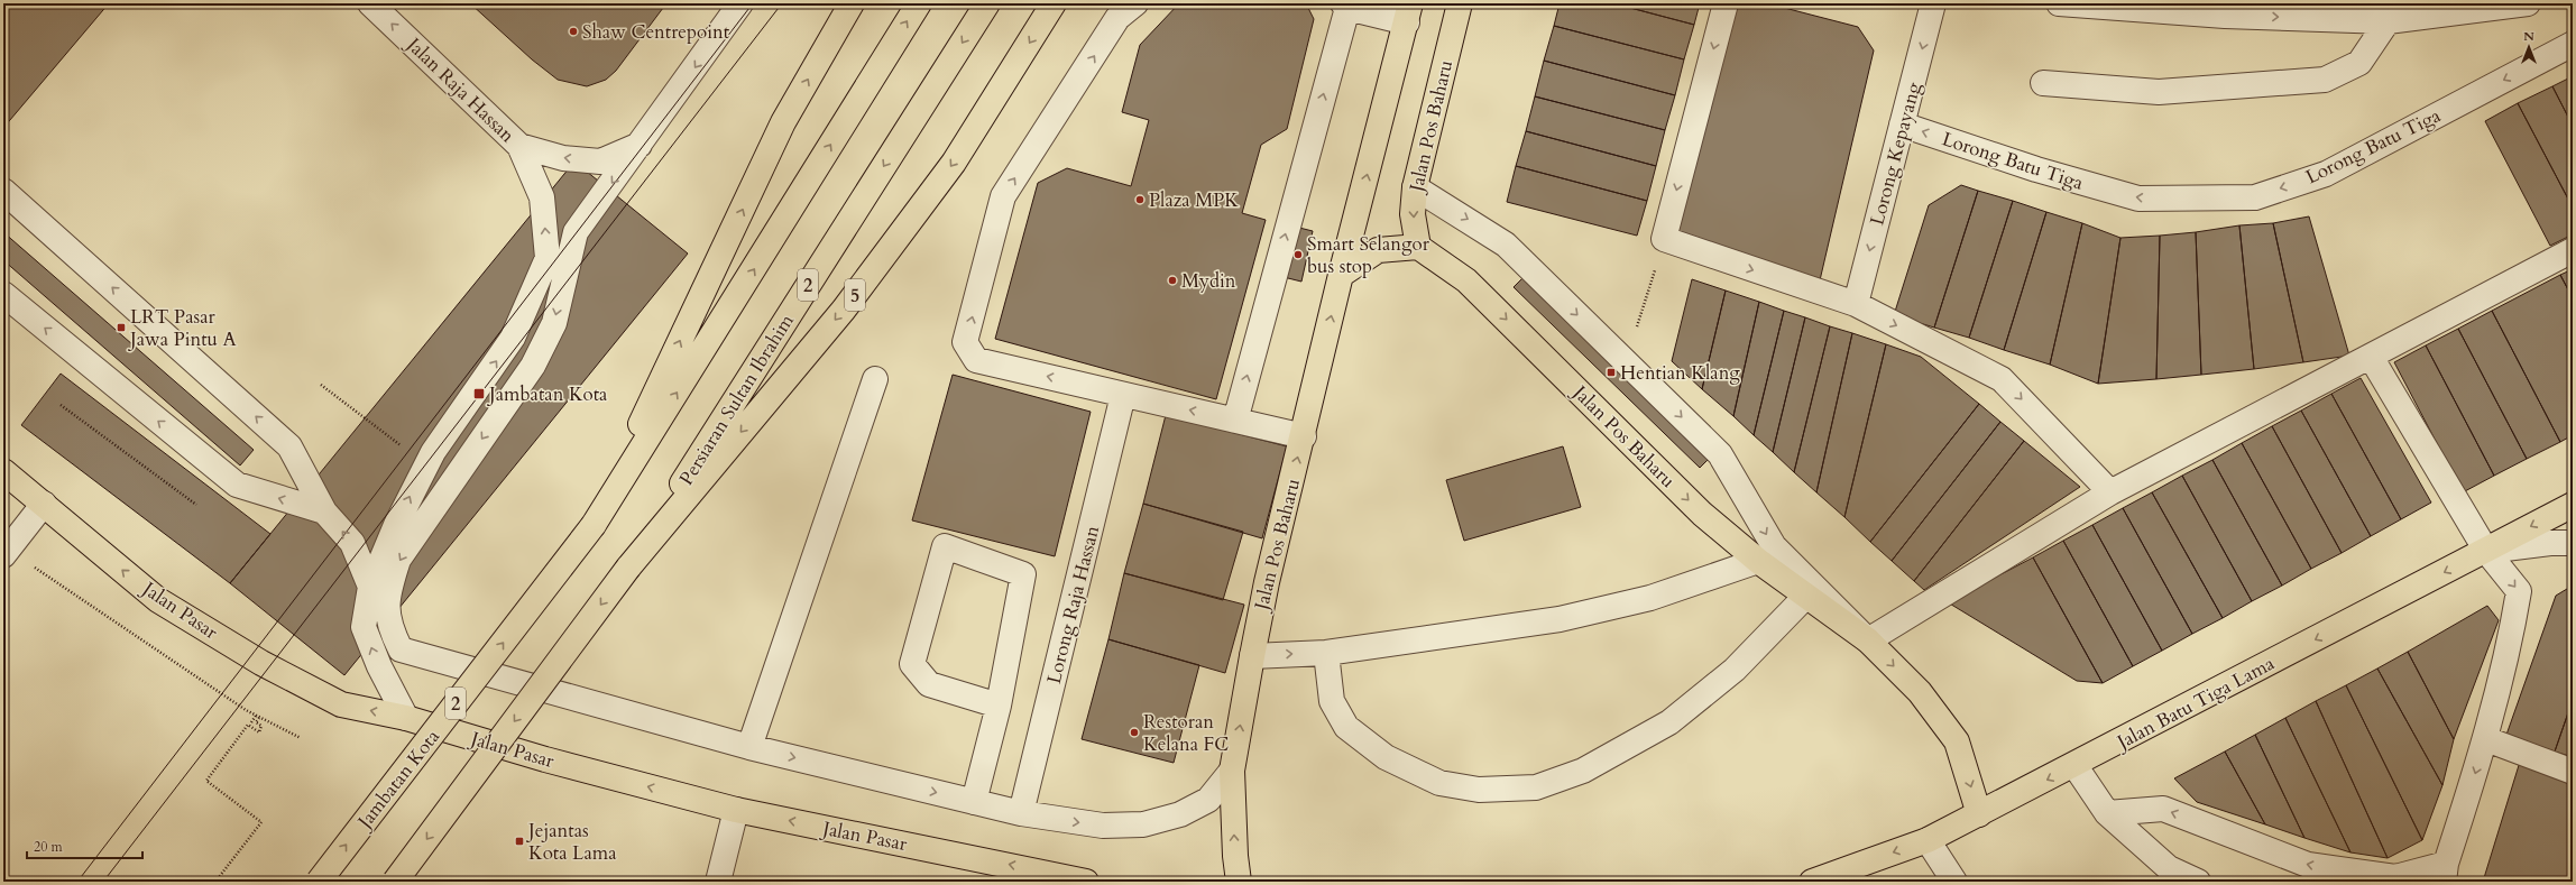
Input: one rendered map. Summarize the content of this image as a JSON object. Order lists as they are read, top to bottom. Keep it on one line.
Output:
{"streets":{"main road":["Jalan Pos Baharu","2","5","Persiaran Sultan Ibrahim","Jalan Pasar","Jalan Batu Tiga Lama","Jambatan Kota"],"street":["Jalan Raja Hassan","Lorong Batu Tiga","Lorong Kepayang","Lorong Raja Hassan"]},"crossings":[["Jalan Pos Baharu","Jalan Batu Tiga Lama"],["Lorong Batu Tiga","Lorong Kepayang"],["2","5"],["2","Persiaran Sultan Ibrahim"],["2","Jambatan Kota"],["5","Persiaran Sultan Ibrahim"]],"one_way":["Jalan Raja Hassan","Jalan Pasar","Jalan Batu Tiga Lama"],"places":{"other":["Shaw Centrepoint","Plaza MPK","Smart Selangor bus stop","Mydin","Restoran Kelana FC"],"transit":["LRT Pasar Jawa Pintu A","Hentian Klang","Jambatan Kota","Jejantas Kota Lama"]},"scale_bar":"20 m","north":"top"}
